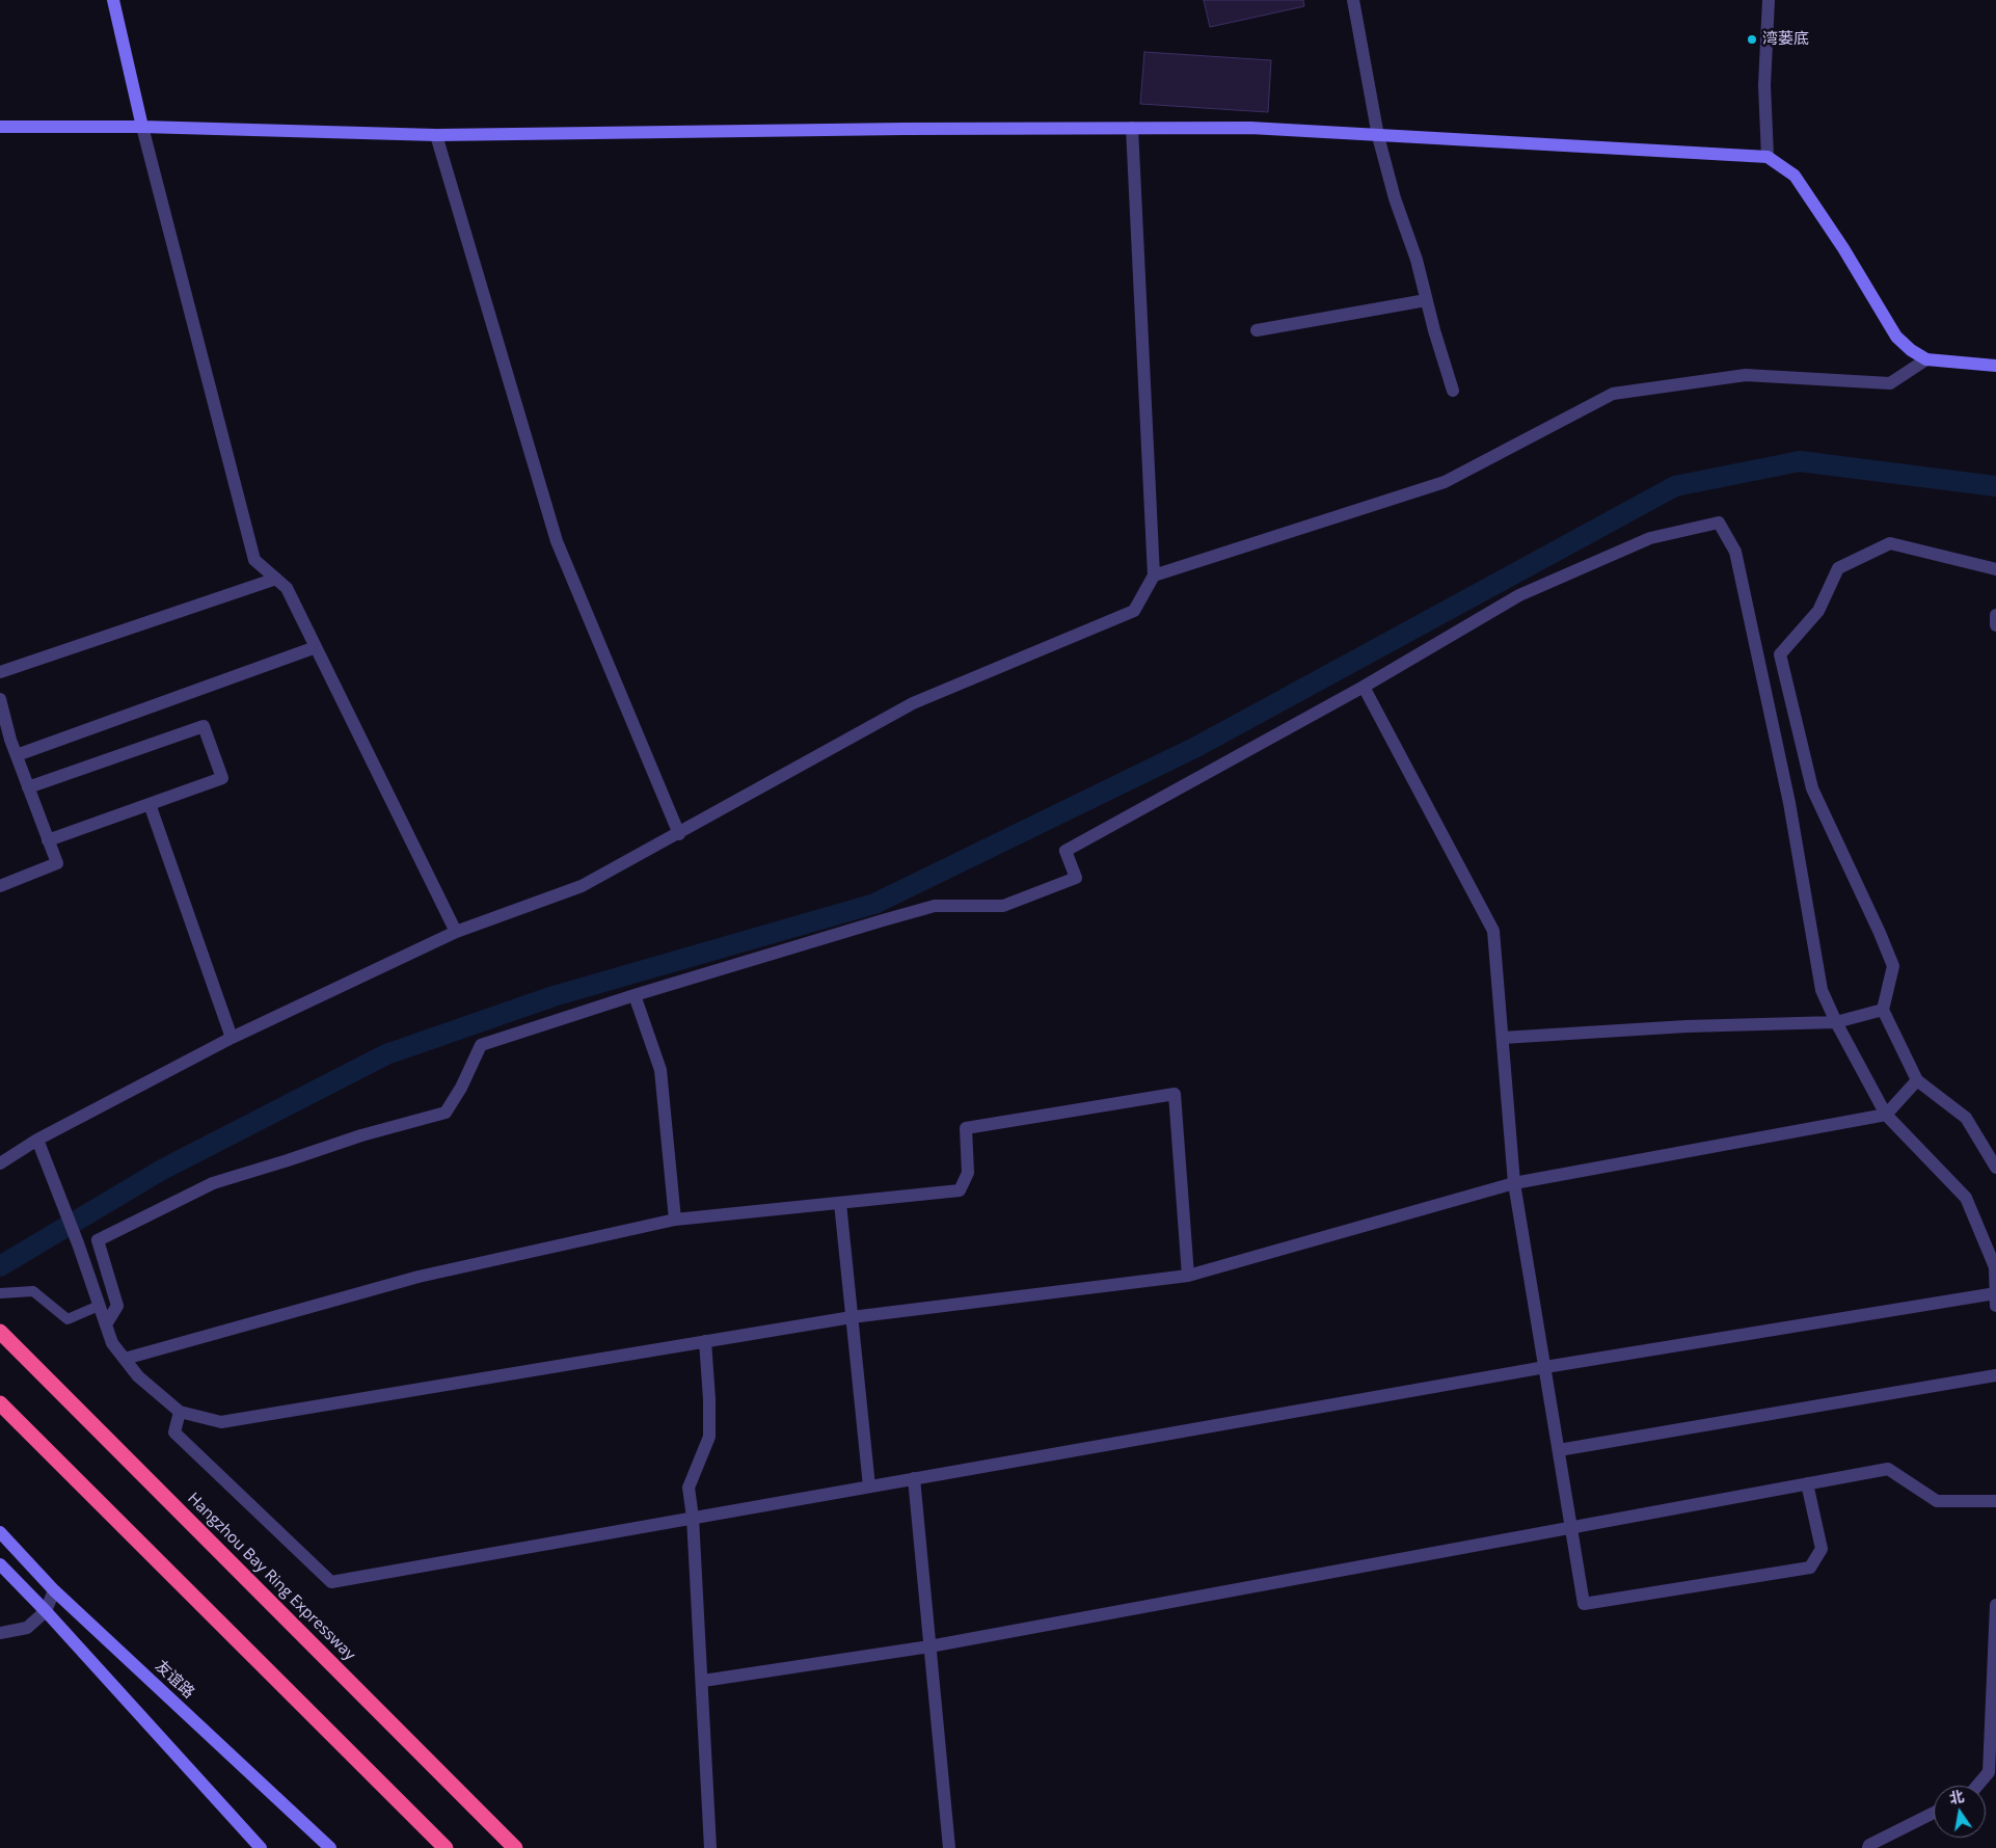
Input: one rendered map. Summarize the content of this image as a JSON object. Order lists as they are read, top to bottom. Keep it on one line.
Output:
{"streets":{"highway":["Hangzhou Bay Ring Expressway"],"main road":["友谊路"]},"places":["湾蒌底"],"north":"top"}
